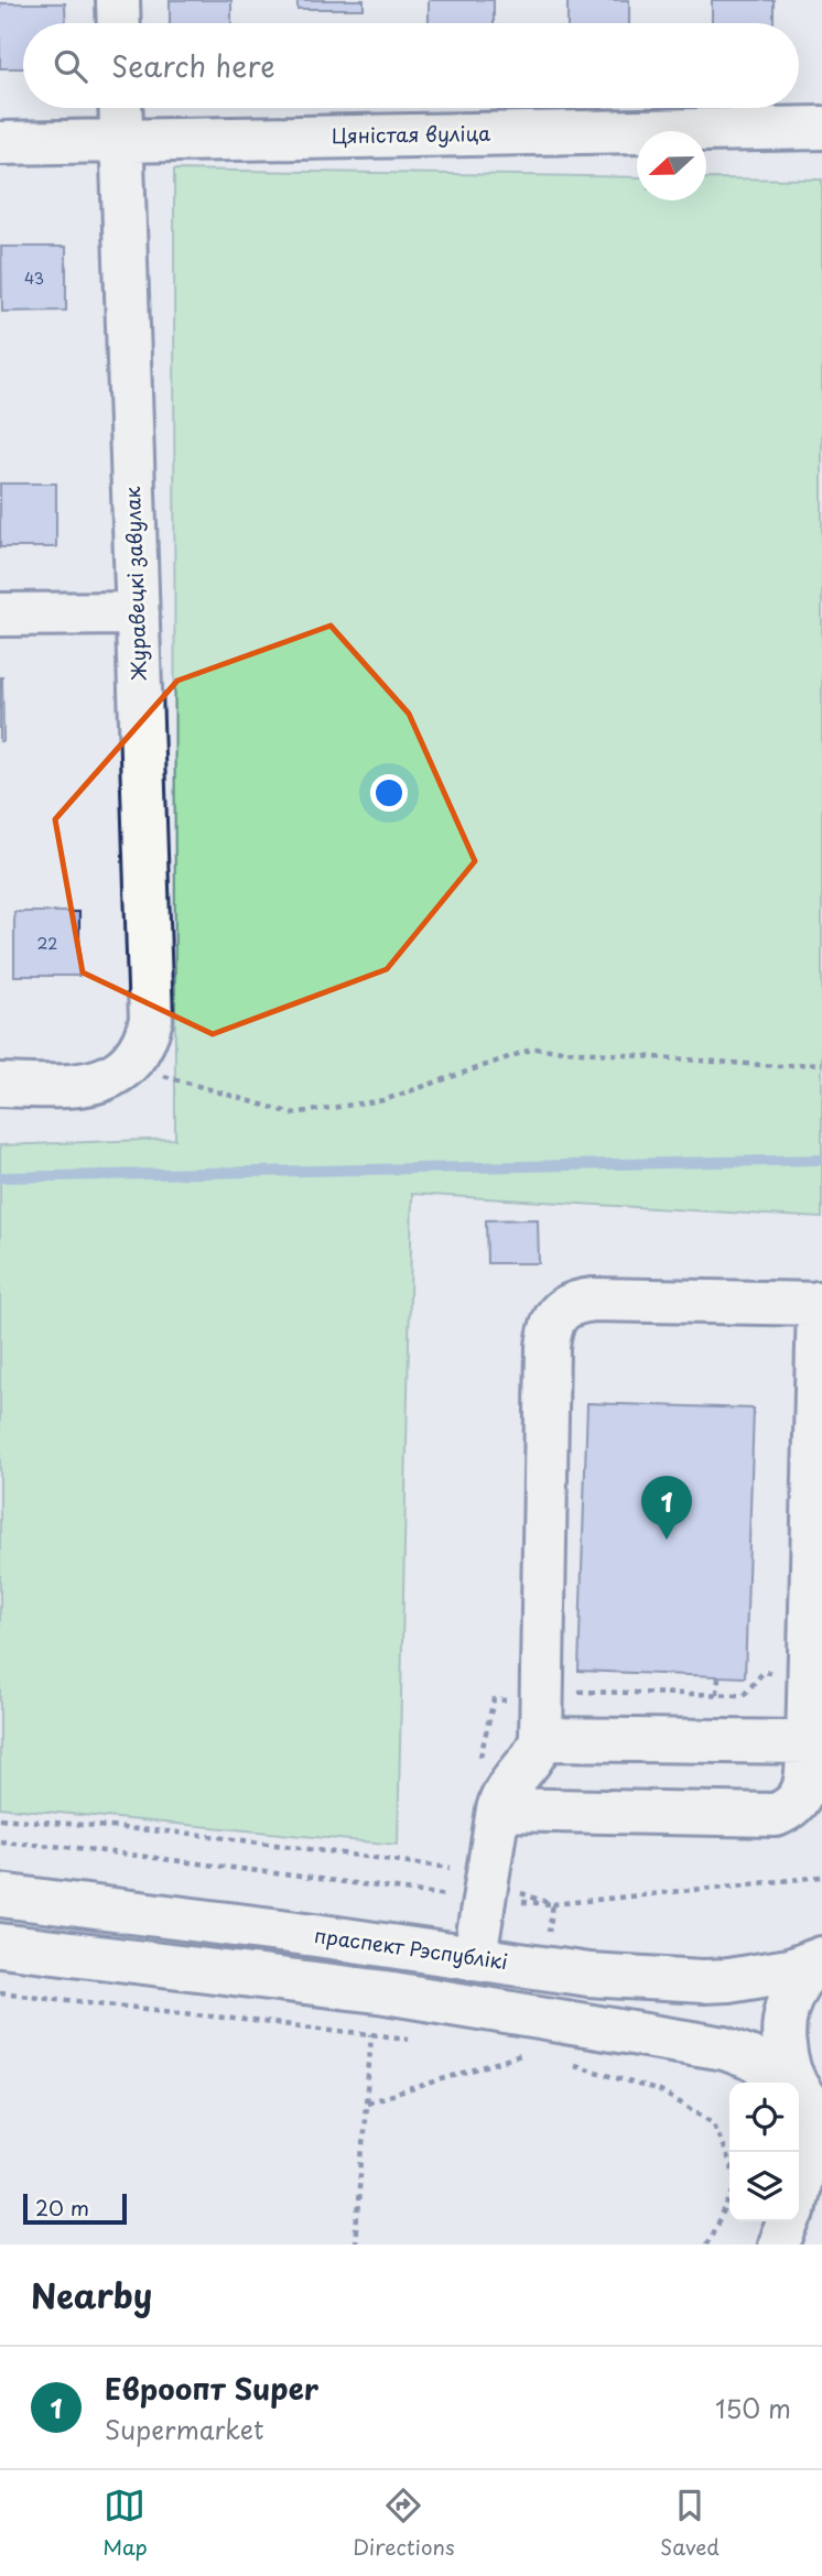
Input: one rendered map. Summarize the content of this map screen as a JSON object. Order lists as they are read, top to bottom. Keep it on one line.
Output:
{"streets":{"street":["Цяністая вуліца","Журавецкі завулак","праспект Рэспублікі"]},"crossings":[["Цяністая вуліца","Журавецкі завулак"]],"house_numbers":["43","22"],"scale_bar":"20 m","north":"left","page":{"search":"Search here","pins":"1","scale":"20 m","heading":"Nearby","list":[{"mark":"1","name":"Евроопт Super","note":"Supermarket","value":"150 m"}],"nav":["Map","Directions","Saved"]}}
